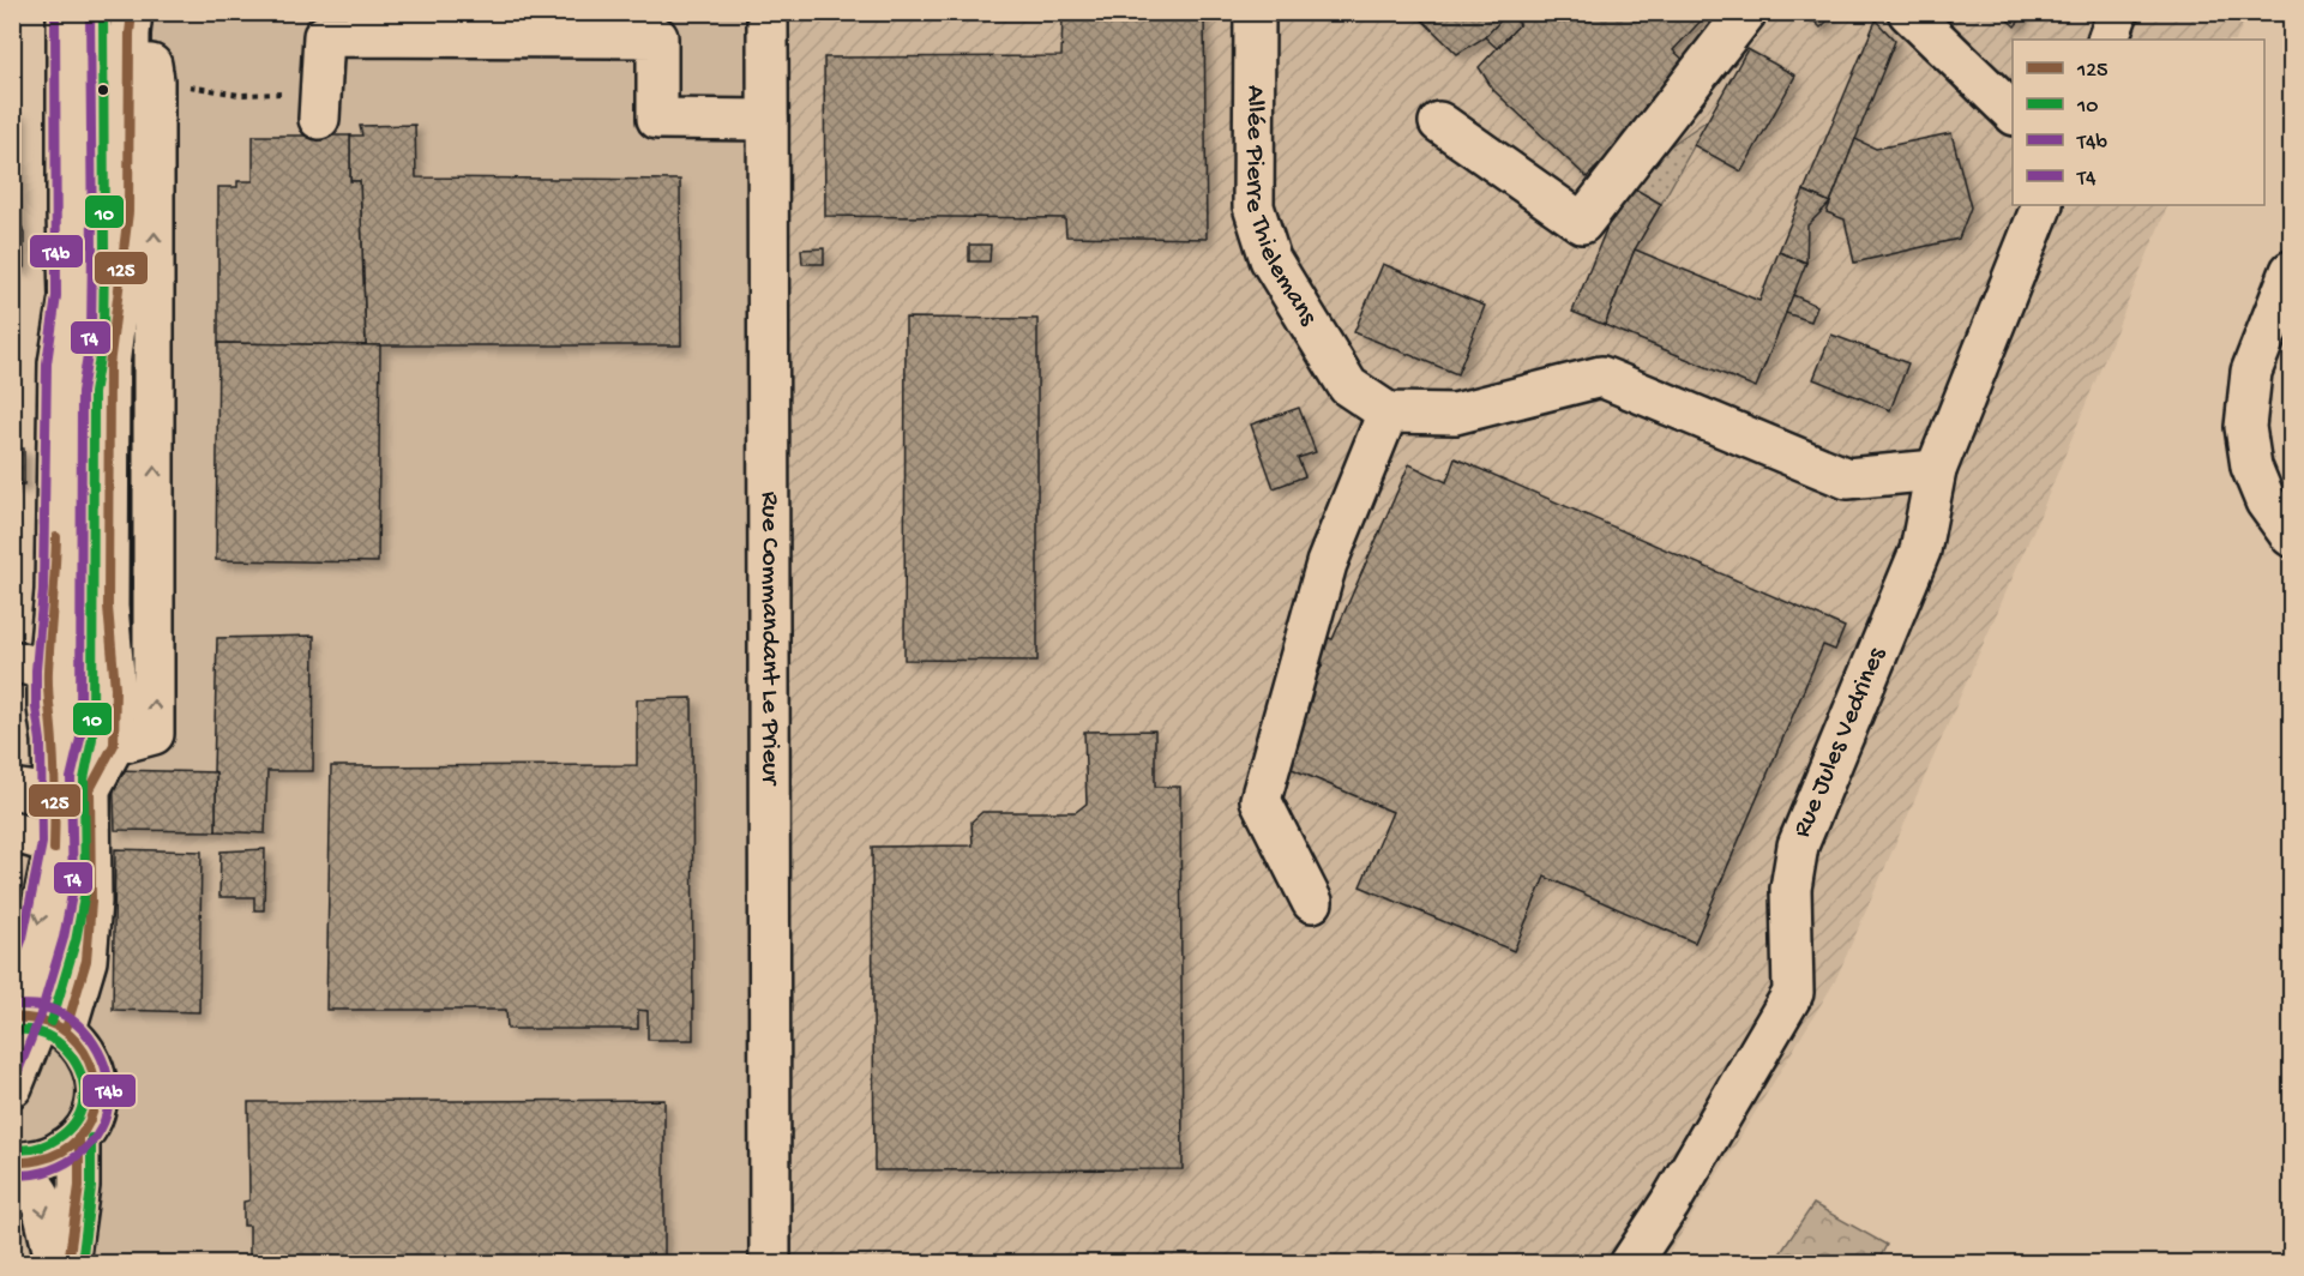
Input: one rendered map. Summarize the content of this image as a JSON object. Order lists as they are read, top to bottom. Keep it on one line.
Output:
{"streets":{"street":["Allée Pierre Thielemans","Rue Commandant Le Prieur","Rue Jules Vedrines"]},"lines":["transit line 125","transit line 10","transit line T4b","transit line T4"],"legend":["125","10","T4b","T4"]}
